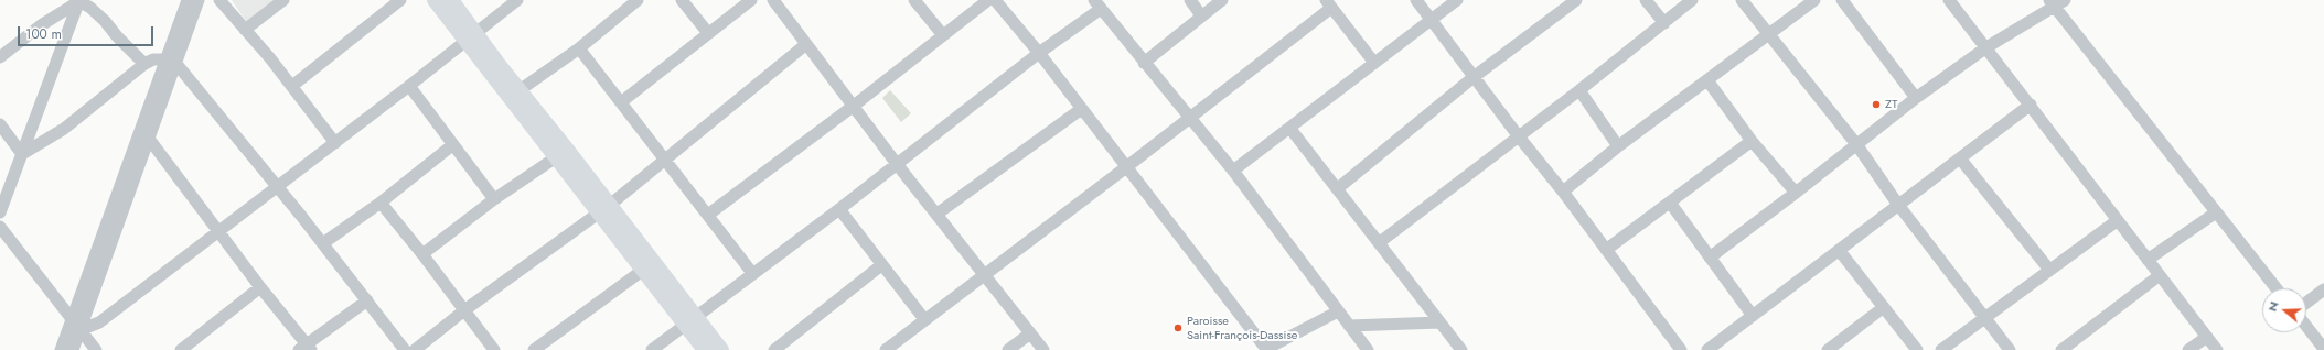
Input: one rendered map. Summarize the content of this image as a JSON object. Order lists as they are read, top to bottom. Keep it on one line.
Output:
{"places":["ZT","Paroisse Saint-François-Dassise"],"scale_bar":"100 m","north":"left"}
